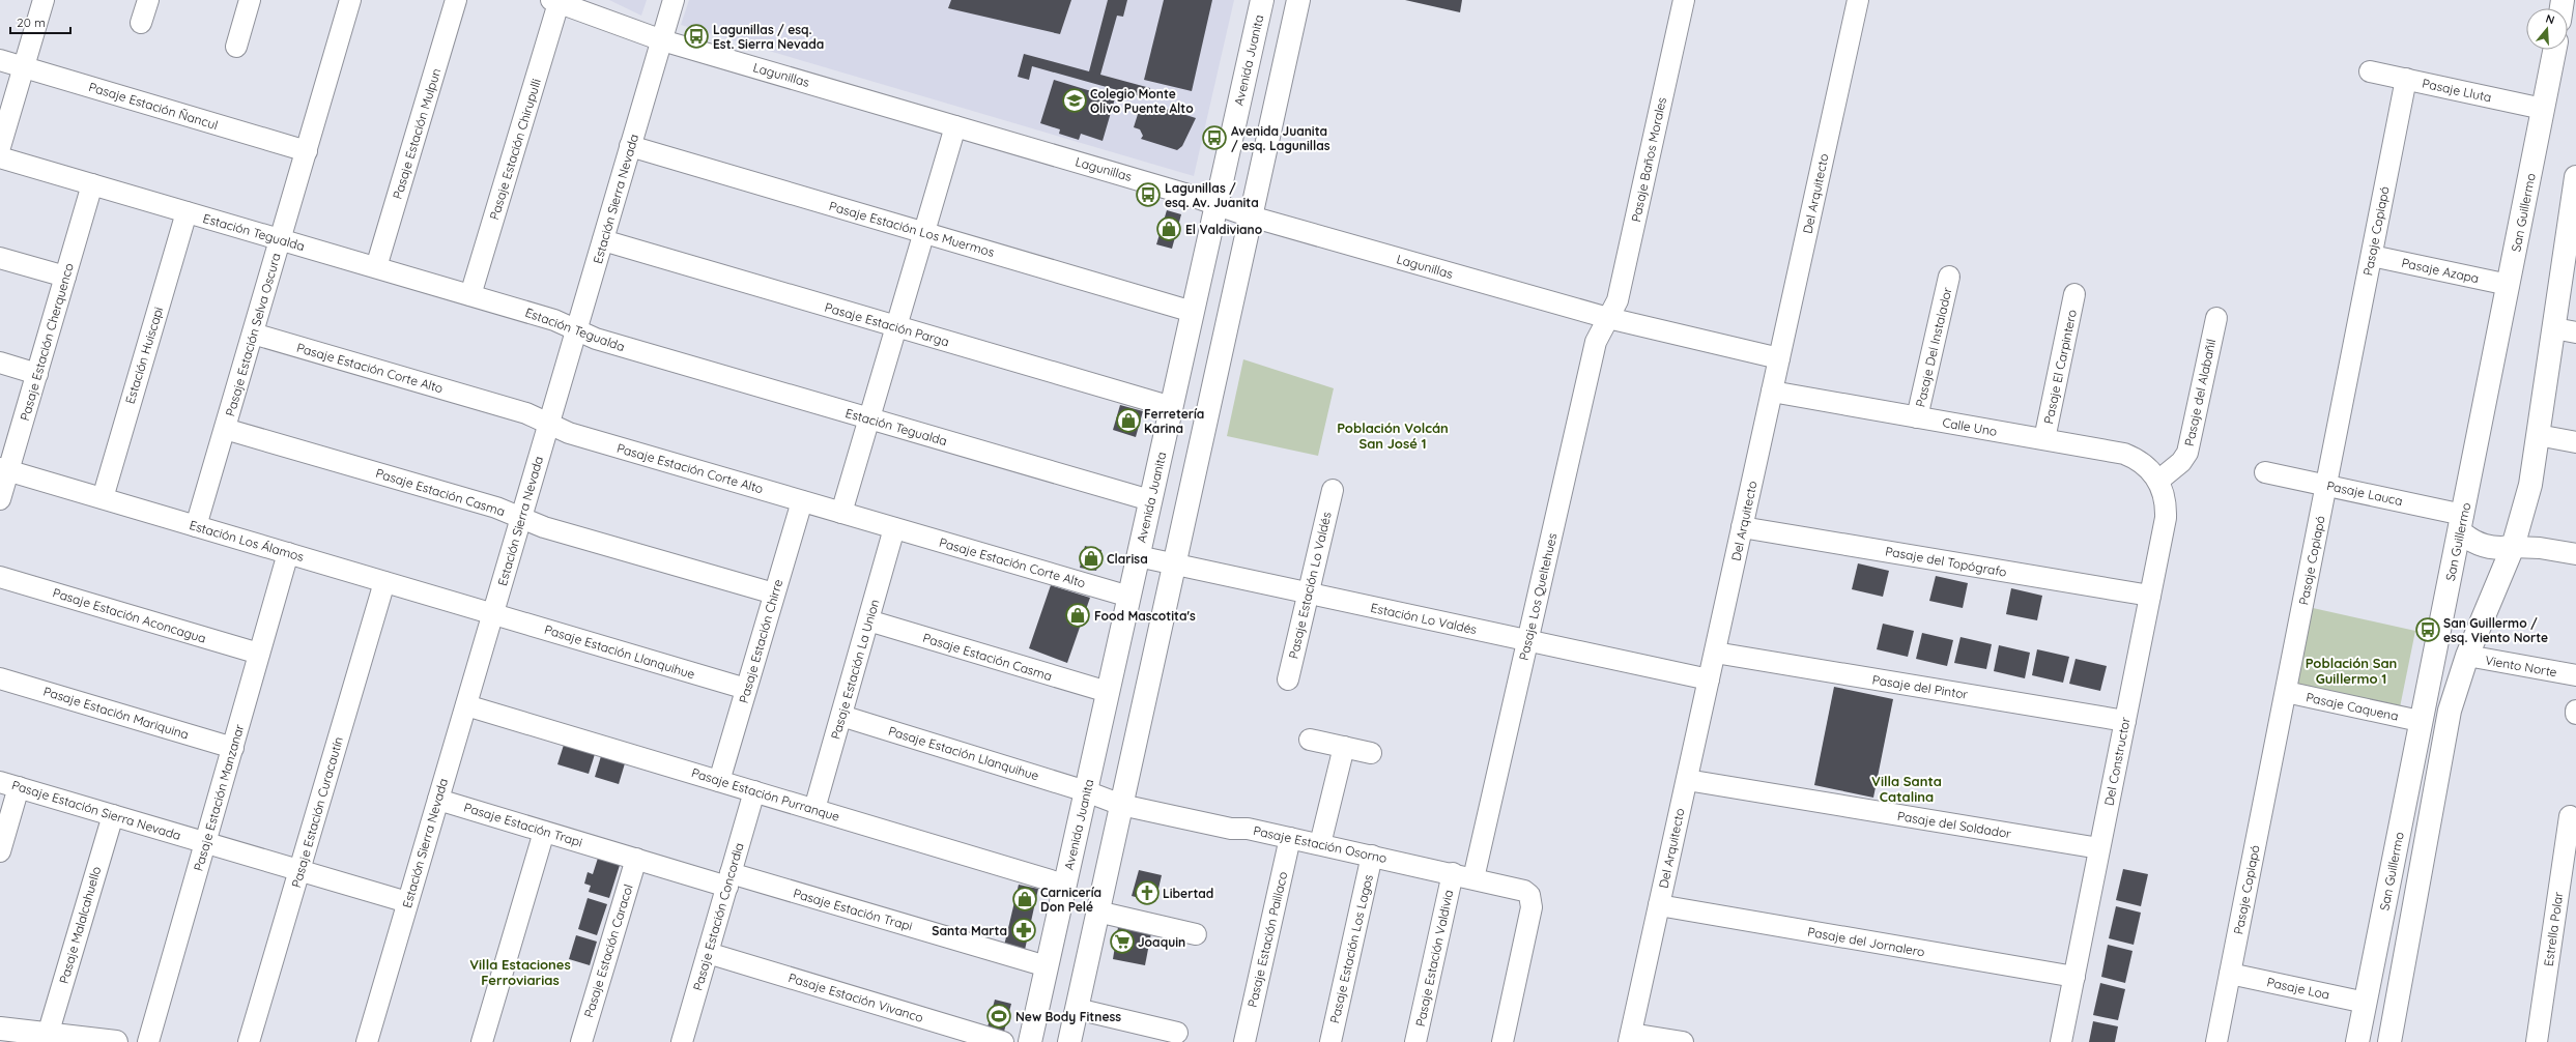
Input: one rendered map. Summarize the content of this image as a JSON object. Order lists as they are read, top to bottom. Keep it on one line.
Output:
{"streets":{"main road":["Avenida Juanita","San Guillermo"],"street":["Lagunillas","Pasaje Lluta","Pasaje Estación Ñancul","Pasaje Estación Mulpun","Pasaje Estación Chirupulli","Pasaje Baños Morales","Del Arquitecto","Estación Sierra Nevada","Pasaje Estación Los Muermos","Pasaje Copiapó","Estación Tegualda","Pasaje Azapa","Pasaje Estación Parga","Pasaje Estación Selva Oscura","Pasaje Estación Cherquenco","Pasaje Del Instalador","Estación Huiscapi","Pasaje El Carpintero","Pasaje Estación Corte Alto","Pasaje del Alabañil","Calle Uno","Pasaje Estación Casma","Pasaje Lauca","Estación Los Álamos","Pasaje del Topógrafo","Pasaje Estación Lo Valdés","Pasaje Los Queltehues","Pasaje Estación Aconcagua","Estación Lo Valdés","Pasaje Estación Chirre","Pasaje Estación Llanquihue","Viento Norte","Pasaje Estación La Union","Pasaje del Pintor","Pasaje Caquena","Pasaje Estación Mariquina","Del Constructor","Pasaje Estación Purranque","Pasaje Estación Manzanar","Pasaje Estación Sierra Nevada","Pasaje Estación Curacautín","Pasaje Estación Trapi","Pasaje del Soldador","Pasaje Estación Osorno","Pasaje Estación Concordia","Pasaje Malalcahuello","Estrella Polar","Pasaje Estación Paillaco","Pasaje del Jornalero","Pasaje Estación Los Lagos","Pasaje Estación Caracol","Pasaje Estación Valdivia","Pasaje Loa","Pasaje Estación Vivanco"]},"crossings":[["Avenida Juanita","Lagunillas"],["Avenida Juanita","Pasaje Estación Los Muermos"],["Avenida Juanita","Estación Tegualda"],["Avenida Juanita","Pasaje Estación Parga"],["Avenida Juanita","Pasaje Estación Corte Alto"],["Avenida Juanita","Pasaje Estación Casma"],["Avenida Juanita","Estación Lo Valdés"],["Avenida Juanita","Pasaje Estación Llanquihue"],["Avenida Juanita","Pasaje Estación Purranque"],["Avenida Juanita","Pasaje Estación Trapi"],["Avenida Juanita","Pasaje Estación Osorno"],["Lagunillas","Pasaje Estación Chirupulli"],["Lagunillas","Pasaje Baños Morales"],["Lagunillas","Del Arquitecto"],["Lagunillas","Estación Sierra Nevada"],["Lagunillas","Pasaje Los Queltehues"],["Pasaje Lluta","San Guillermo"],["Pasaje Lluta","Pasaje Copiapó"],["Pasaje Estación Ñancul","Pasaje Estación Selva Oscura"],["Pasaje Estación Mulpun","Estación Tegualda"],["Pasaje Estación Chirupulli","Estación Tegualda"],["Pasaje Baños Morales","Pasaje Los Queltehues"],["Del Arquitecto","Calle Uno"],["Del Arquitecto","Pasaje del Topógrafo"],["Del Arquitecto","Estación Lo Valdés"],["Del Arquitecto","Pasaje del Pintor"],["Del Arquitecto","Pasaje del Soldador"],["Del Arquitecto","Pasaje del Jornalero"],["Estación Sierra Nevada","Pasaje Estación Los Muermos"],["Estación Sierra Nevada","Estación Tegualda"],["Estación Sierra Nevada","Pasaje Estación Parga"],["Estación Sierra Nevada","Pasaje Estación Corte Alto"],["Estación Sierra Nevada","Pasaje Estación Casma"],["Estación Sierra Nevada","Estación Los Álamos"],["Estación Sierra Nevada","Pasaje Estación Llanquihue"],["Estación Sierra Nevada","Pasaje Estación Purranque"],["Estación Sierra Nevada","Pasaje Estación Sierra Nevada"],["Estación Sierra Nevada","Pasaje Estación Trapi"],["San Guillermo","Pasaje Azapa"],["San Guillermo","Pasaje Lauca"],["San Guillermo","Pasaje Caquena"],["San Guillermo","Pasaje Loa"],["Pasaje Copiapó","Pasaje Azapa"],["Pasaje Copiapó","Pasaje Lauca"],["Pasaje Copiapó","Pasaje Caquena"],["Pasaje Copiapó","Pasaje Loa"],["Estación Tegualda","Pasaje Estación Selva Oscura"],["Estación Tegualda","Pasaje Estación Cherquenco"],["Estación Tegualda","Estación Huiscapi"],["Pasaje Estación Selva Oscura","Pasaje Estación Corte Alto"],["Pasaje Estación Selva Oscura","Pasaje Estación Casma"],["Pasaje Estación Selva Oscura","Estación Los Álamos"],["Pasaje Estación Cherquenco","Estación Los Álamos"],["Pasaje Del Instalador","Calle Uno"],["Estación Huiscapi","Estación Los Álamos"],["Pasaje El Carpintero","Calle Uno"],["Pasaje Estación Corte Alto","Pasaje Estación Chirre"],["Pasaje Estación Corte Alto","Pasaje Estación La Union"],["Pasaje del Alabañil","Calle Uno"],["Pasaje del Alabañil","Del Constructor"],["Calle Uno","Del Constructor"],["Pasaje Estación Casma","Pasaje Estación Chirre"],["Pasaje Estación Casma","Pasaje Estación La Union"],["Estación Los Álamos","Pasaje Estación Llanquihue"],["Estación Los Álamos","Pasaje Estación Manzanar"],["Estación Los Álamos","Pasaje Estación Curacautín"],["Pasaje del Topógrafo","Del Constructor"],["Pasaje Estación Lo Valdés","Estación Lo Valdés"],["Pasaje Los Queltehues","Estación Lo Valdés"],["Pasaje Los Queltehues","Pasaje Estación Osorno"],["Pasaje Estación Aconcagua","Pasaje Estación Manzanar"],["Pasaje Estación Chirre","Pasaje Estación Llanquihue"],["Pasaje Estación Chirre","Pasaje Estación Purranque"],["Pasaje Estación Llanquihue","Pasaje Estación La Union"],["Pasaje Estación Llanquihue","Pasaje Estación Osorno"],["Pasaje Estación La Union","Pasaje Estación Purranque"],["Pasaje del Pintor","Del Constructor"],["Pasaje Estación Mariquina","Pasaje Estación Manzanar"],["Del Constructor","Pasaje del Soldador"],["Del Constructor","Pasaje del Jornalero"],["Pasaje Estación Purranque","Pasaje Estación Concordia"],["Pasaje Estación Manzanar","Pasaje Estación Sierra Nevada"],["Pasaje Estación Sierra Nevada","Pasaje Estación Curacautín"],["Pasaje Estación Sierra Nevada","Pasaje Malalcahuello"],["Pasaje Estación Trapi","Pasaje Estación Concordia"],["Pasaje Estación Trapi","Pasaje Estación Caracol"],["Pasaje Estación Osorno","Pasaje Estación Paillaco"],["Pasaje Estación Osorno","Pasaje Estación Los Lagos"],["Pasaje Estación Osorno","Pasaje Estación Valdivia"],["Pasaje Estación Concordia","Pasaje Estación Vivanco"]],"districts":["Población Volcán San José 1","Población San Guillermo 1","Villa Santa Catalina","Villa Estaciones Ferroviarias"],"places":{"bus stop":["Lagunillas / esq. Est. Sierra Nevada","Avenida Juanita / esq. Lagunillas","Lagunillas / esq. Av. Juanita","San Guillermo / esq. Viento Norte"],"school or university":["Colegio Monte Olivo Puente Alto"],"shop":["El Valdiviano","Ferretería Karina","Clarisa","Food Mascotita's","Carnicería Don Pelé"],"church":["Libertad"],"pharmacy":["Santa Marta"],"supermarket":["Joaquin"],"sports":["New Body Fitness"]},"scale_bar":"20 m","north":"top"}
